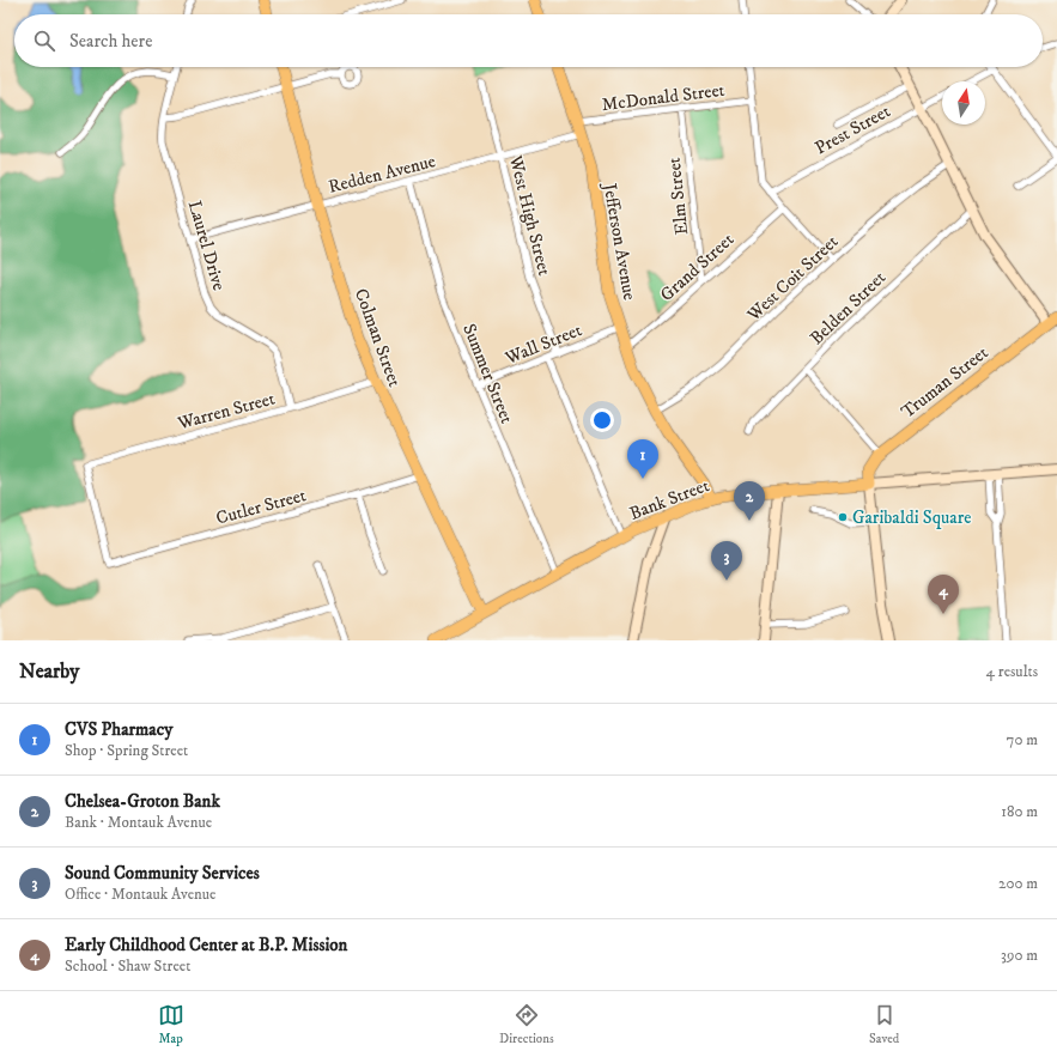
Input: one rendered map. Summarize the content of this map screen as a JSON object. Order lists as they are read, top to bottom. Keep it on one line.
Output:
{"streets":{"main road":["Jefferson Avenue","Colman Street","Truman Street","Bank Street"],"street":["McDonald Street","Prest Street","Redden Avenue","Elm Street","West High Street","Laurel Drive","Grand Street","West Coit Street","Belden Street","Wall Street","Summer Street","Warren Street","Cutler Street"]},"crossings":[["McDonald Street","Elm Street"],["McDonald Street","Jefferson Avenue"],["Redden Avenue","West High Street"],["Redden Avenue","Jefferson Avenue"],["Redden Avenue","Laurel Drive"],["Redden Avenue","Colman Street"],["Redden Avenue","Summer Street"],["Elm Street","Grand Street"],["West High Street","Wall Street"],["Jefferson Avenue","Grand Street"],["Jefferson Avenue","West Coit Street"],["Jefferson Avenue","Wall Street"],["Jefferson Avenue","Bank Street"],["Laurel Drive","Warren Street"],["Colman Street","Warren Street"],["Colman Street","Bank Street"],["Colman Street","Cutler Street"],["Wall Street","Summer Street"],["Summer Street","Bank Street"],["Truman Street","Bank Street"],["Warren Street","Cutler Street"]],"places":["Garibaldi Square"],"north":"top","page":{"search":"Search here","pins":["1","2","3","4"],"heading":["Nearby","4 results"],"list":[{"mark":"1","name":"CVS Pharmacy","note":"Shop · Spring Street","value":"70 m"},{"mark":"2","name":"Chelsea-Groton Bank","note":"Bank · Montauk Avenue","value":"180 m"},{"mark":"3","name":"Sound Community Services","note":"Office · Montauk Avenue","value":"200 m"},{"mark":"4","name":"Early Childhood Center at B.P. Mission","note":"School · Shaw Street","value":"390 m"}],"nav":["Map","Directions","Saved"]}}
